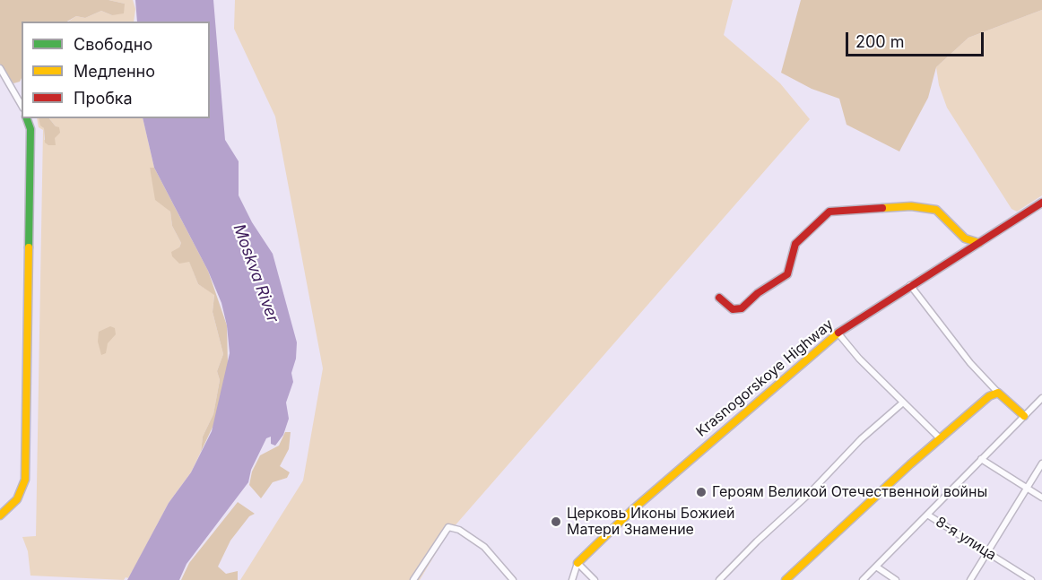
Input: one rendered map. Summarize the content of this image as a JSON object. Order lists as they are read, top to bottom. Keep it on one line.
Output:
{"streets":{"street":["Krasnogorskoye Highway","8-я улица"]},"water":["Moskva River"],"places":["Героям Великой Отечественной войны","Церковь Иконы Божией Матери Знамение"],"legend":["Свободно","Медленно","Пробка"],"scale_bar":"200 m"}
